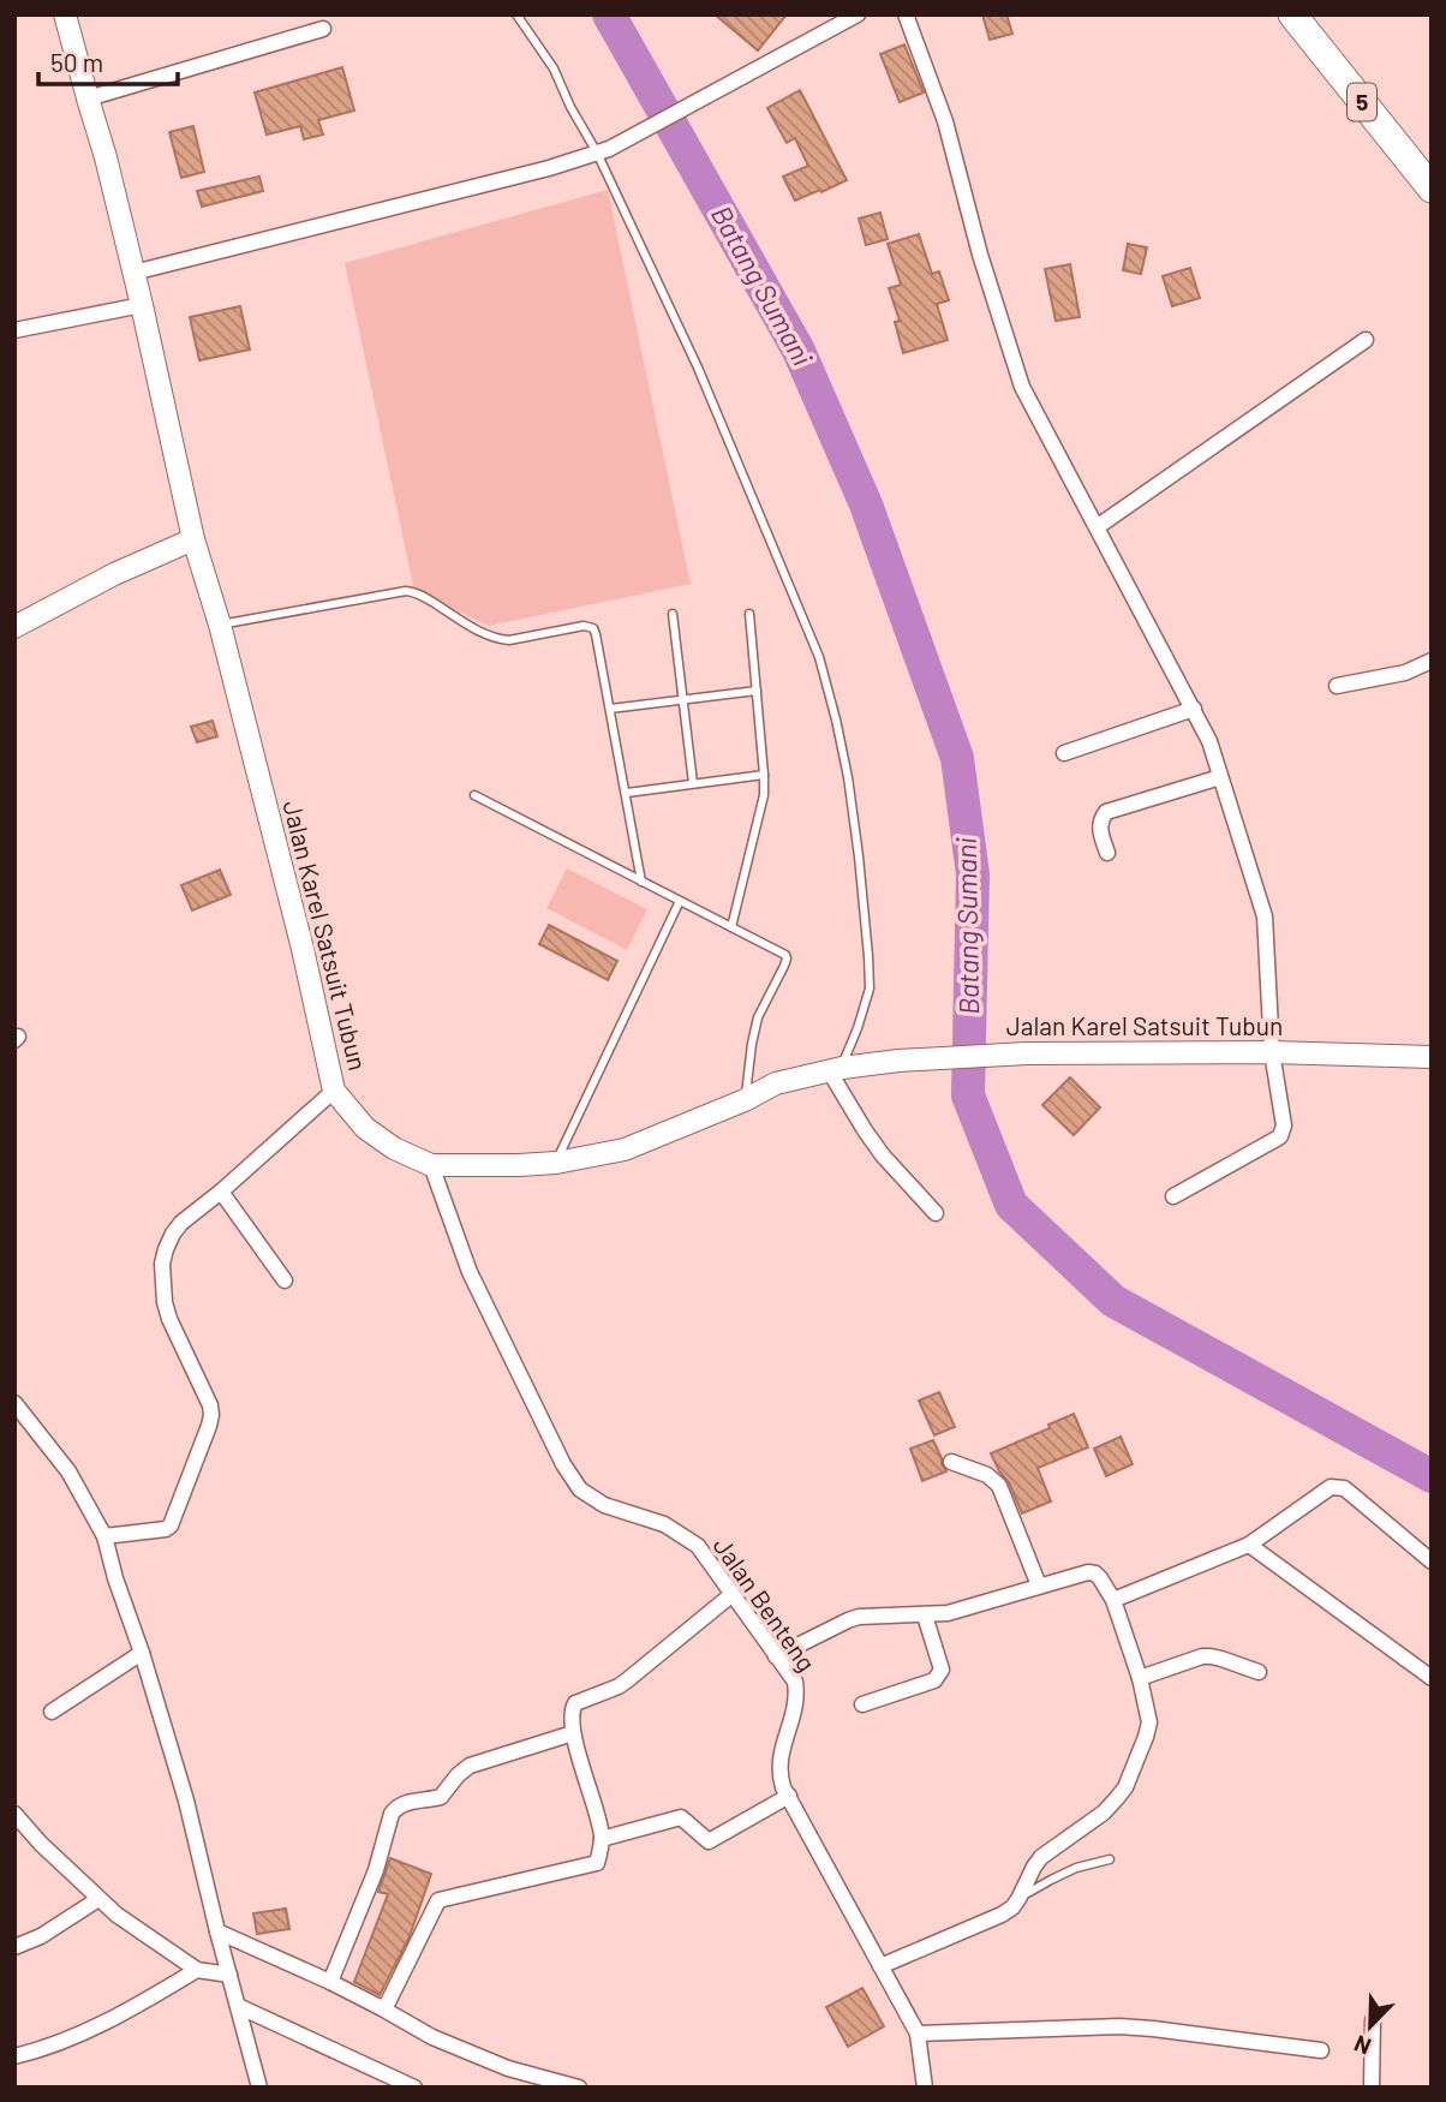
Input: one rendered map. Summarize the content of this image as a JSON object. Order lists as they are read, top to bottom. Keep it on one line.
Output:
{"streets":{"highway":["5"],"street":["Jalan Karel Satsuit Tubun","Jalan Benteng"]},"crossings":[["Jalan Karel Satsuit Tubun","Jalan Benteng"]],"water":["Batang Sumani"],"scale_bar":"50 m","north":"bottom left"}
